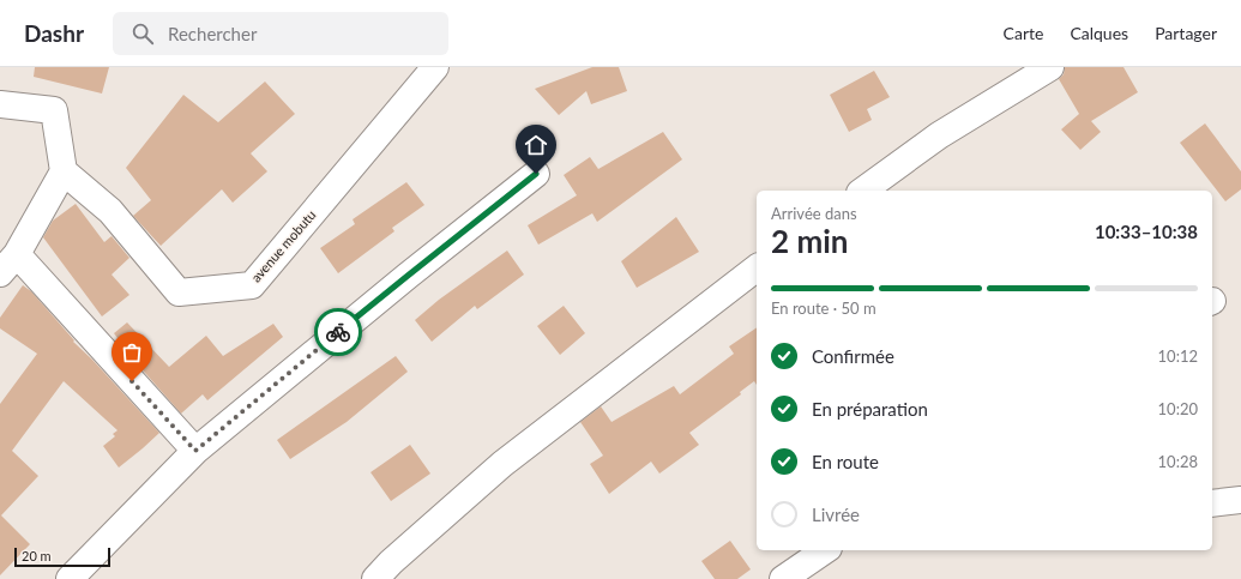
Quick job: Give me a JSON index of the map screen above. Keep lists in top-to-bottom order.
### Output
{
  "streets": {
    "street": ["avenue mobutu"]
  },
  "scale_bar": "20 m",
  "page": {
    "header": "Dashr",
    "search": "Rechercher",
    "nav": ["Carte", "Calques", "Partager"],
    "heading": ["2 min", "Arrivée dans", "10:33–10:38"],
    "bar": "En route · 50 m",
    "list": [
      ["Confirmée", "10:12"],
      ["En préparation", "10:20"],
      ["En route", "10:28"],
      "Livrée"
    ],
    "scale": "20 m"
  }
}
